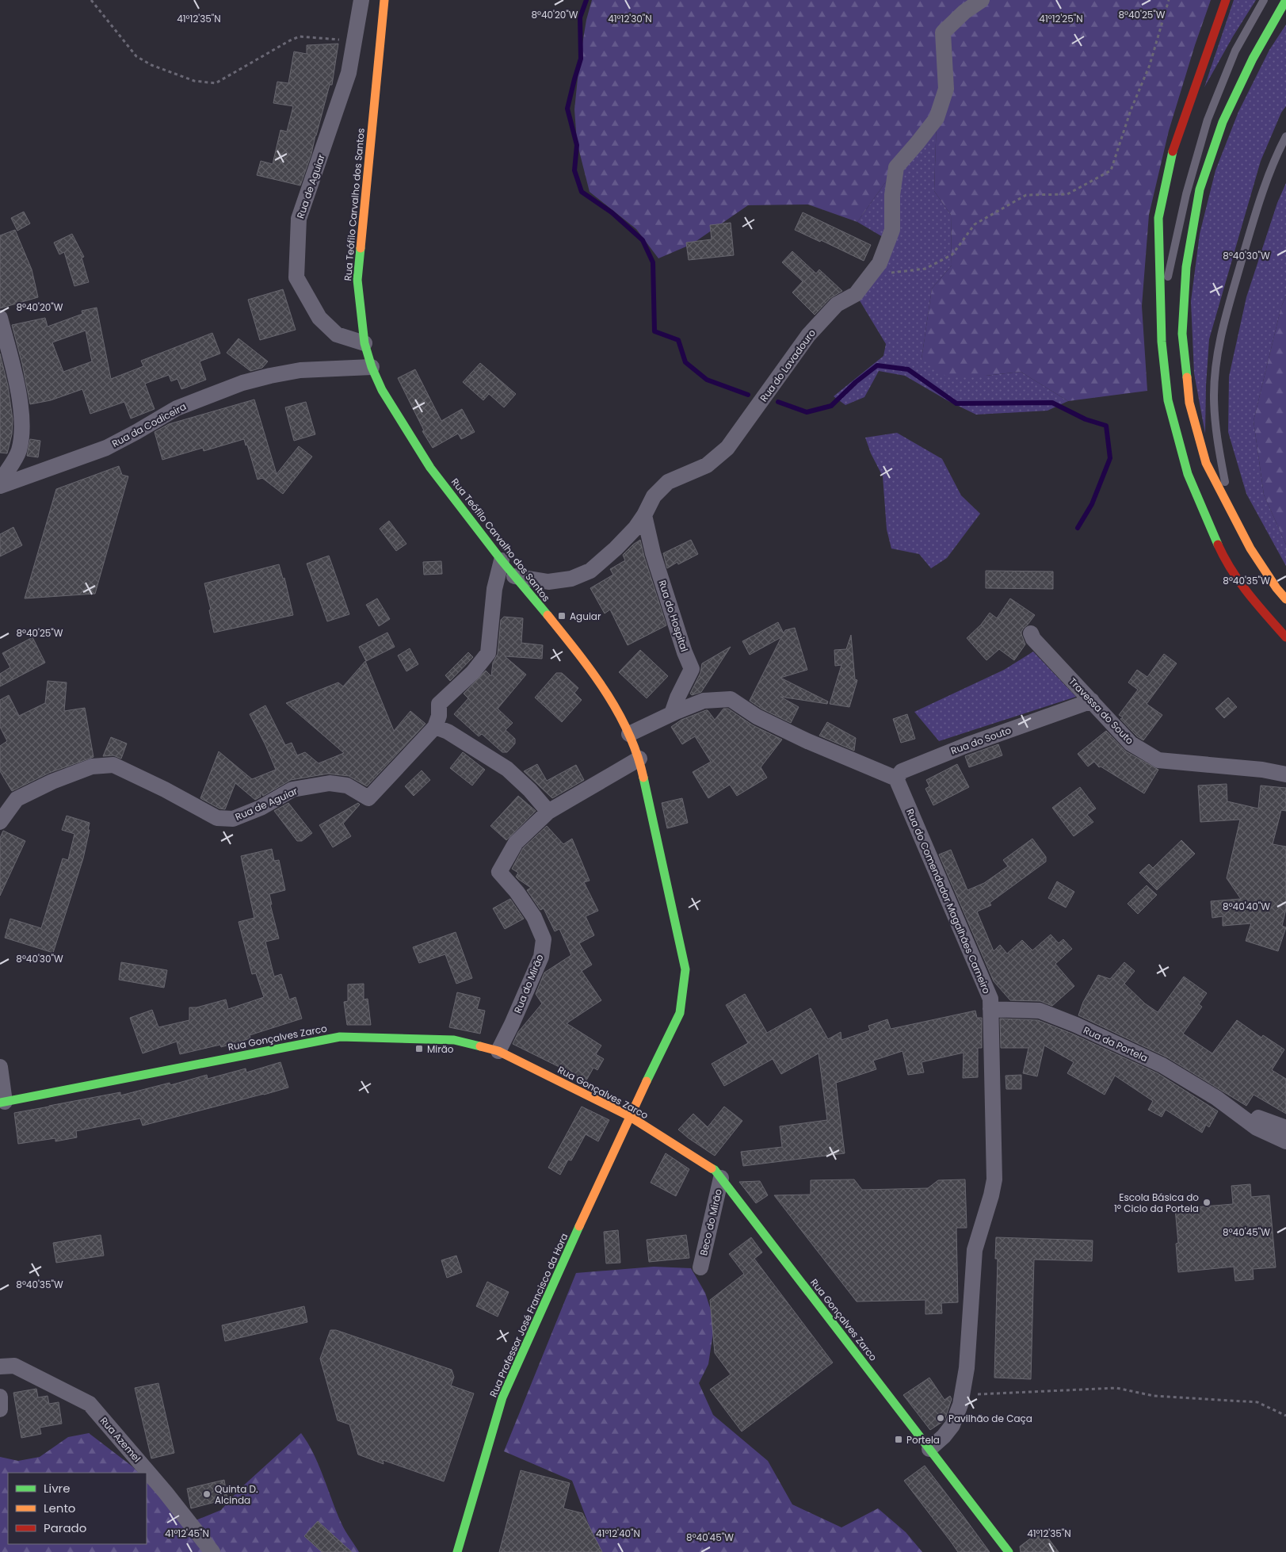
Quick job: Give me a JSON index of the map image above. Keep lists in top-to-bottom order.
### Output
{
  "streets": {
    "main road": ["Rua Teófilo Carvalho dos Santos", "Rua Gonçalves Zarco", "Rua Professor José Francisco da Hora"],
    "street": [
      "Rua de Aguiar",
      "Rua do Lavadouro",
      "Rua da Codiceira",
      "Rua do Hospital",
      "Travessa do Souto",
      "Rua do Souto",
      "Rua do Comendador Magalhães Carneiro",
      "Rua do Mirão",
      "Rua da Portela",
      "Beco do Mirão",
      "Rua Azemel"
    ]
  },
  "crossings": [
    ["Rua de Aguiar", "Rua Teófilo Carvalho dos Santos"],
    ["Rua Teófilo Carvalho dos Santos", "Rua do Lavadouro"],
    ["Rua Teófilo Carvalho dos Santos", "Rua da Codiceira"],
    ["Rua Teófilo Carvalho dos Santos", "Rua do Mirão"],
    ["Rua Teófilo Carvalho dos Santos", "Rua Gonçalves Zarco"],
    ["Rua Teófilo Carvalho dos Santos", "Rua Professor José Francisco da Hora"],
    ["Rua do Lavadouro", "Rua do Hospital"],
    ["Travessa do Souto", "Rua do Souto"],
    ["Rua do Souto", "Rua do Comendador Magalhães Carneiro"],
    ["Rua do Comendador Magalhães Carneiro", "Rua Gonçalves Zarco"],
    ["Rua do Comendador Magalhães Carneiro", "Rua da Portela"],
    ["Rua do Mirão", "Rua Gonçalves Zarco"],
    ["Rua Gonçalves Zarco", "Beco do Mirão"],
    ["Rua Gonçalves Zarco", "Rua Professor José Francisco da Hora"]
  ],
  "places": {
    "transit": ["Aguiar", "Mirão", "Portela"],
    "other": ["Escola Básica do 1º Ciclo da Portela", "Pavilhão de Caça", "Quinta D. Alcinda"]
  },
  "legend": ["Livre", "Lento", "Parado"],
  "coordinates": [
    "8°40'25\"W",
    "8°40'20\"W",
    "41°12'35\"N",
    "41°12'30\"N",
    "41°12'25\"N",
    "8°40'30\"W",
    "8°40'35\"W",
    "8°40'40\"W",
    "8°40'45\"W",
    "41°12'45\"N",
    "41°12'40\"N"
  ]
}
